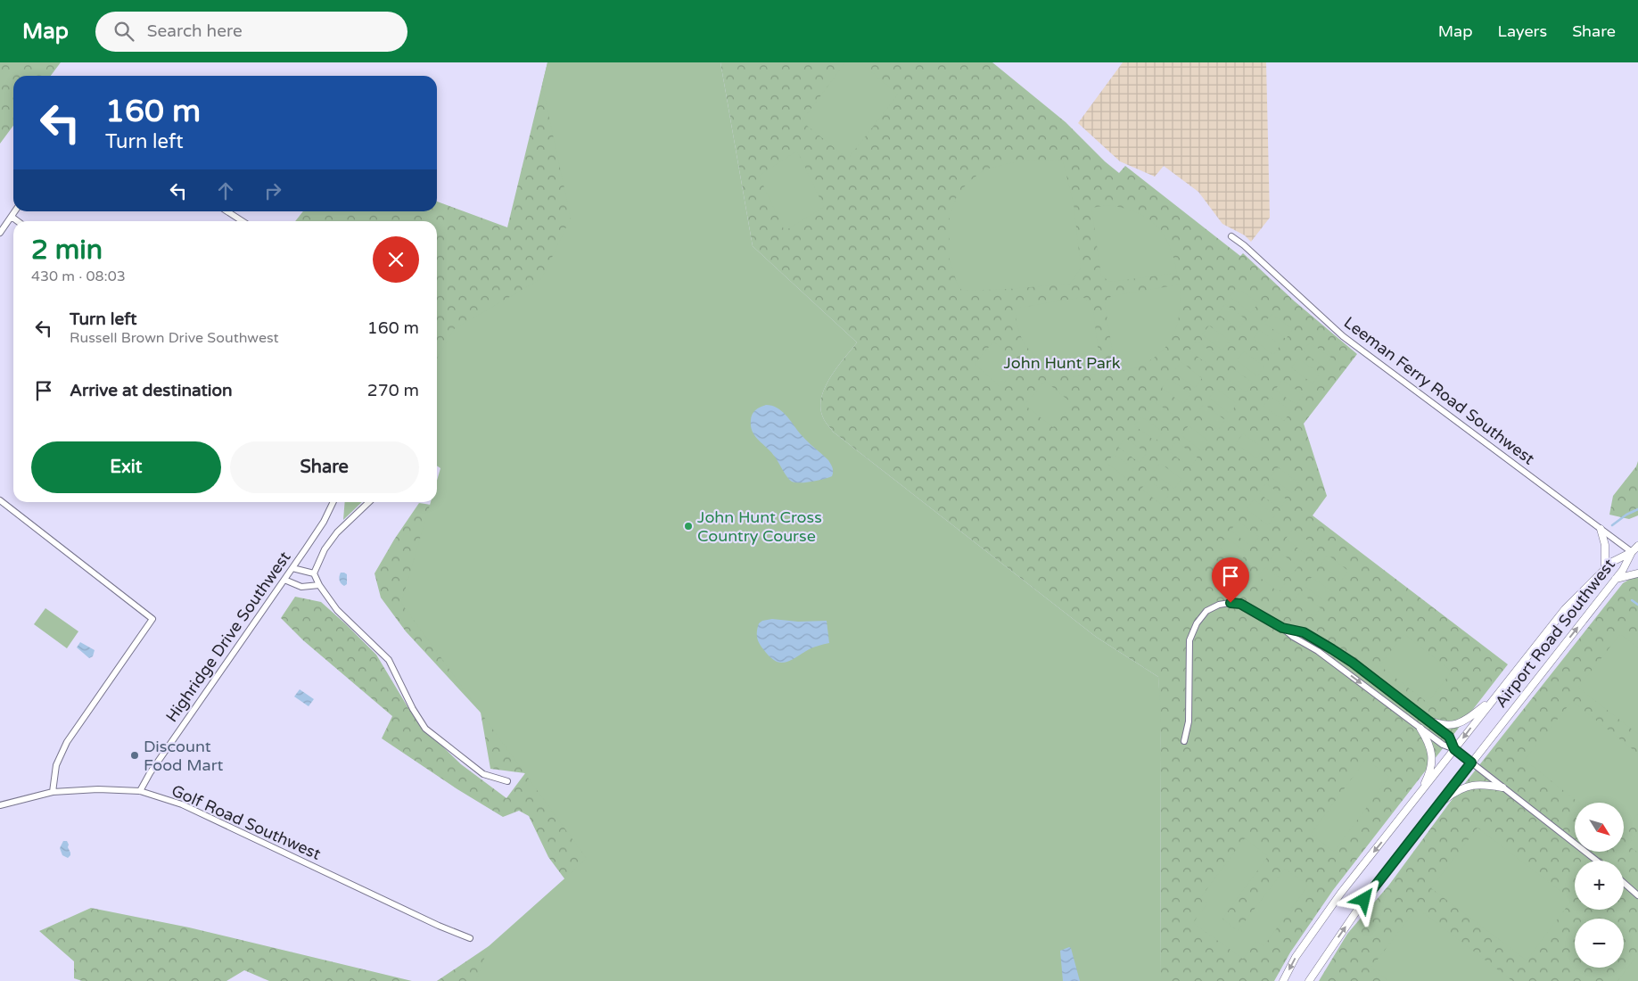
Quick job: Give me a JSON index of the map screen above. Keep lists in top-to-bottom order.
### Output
{
  "streets": {
    "street": [
      "Leeman Ferry Road Southwest",
      "Airport Road Southwest",
      "Highridge Drive Southwest",
      "Golf Road Southwest"
    ]
  },
  "crossings": [
    ["Leeman Ferry Road Southwest", "Airport Road Southwest"],
    ["Highridge Drive Southwest", "Golf Road Southwest"]
  ],
  "parks": ["John Hunt Park"],
  "places": ["John Hunt Cross Country Course", "Discount Food Mart"],
  "north": "bottom right",
  "page": {
    "header": "Map",
    "search": "Search here",
    "nav": ["Map", "Layers", "Share"],
    "turn": ["160 m", "Turn left"],
    "heading": ["2 min", "430 m · 08:03"],
    "list": [
      {
        "name": "Turn left",
        "note": "Russell Brown Drive Southwest",
        "value": "160 m"
      },
      {
        "name": "Arrive at destination",
        "value": "270 m"
      }
    ],
    "buttons": ["Exit", "Share"],
    "map_buttons": ["+", "−"]
  }
}
